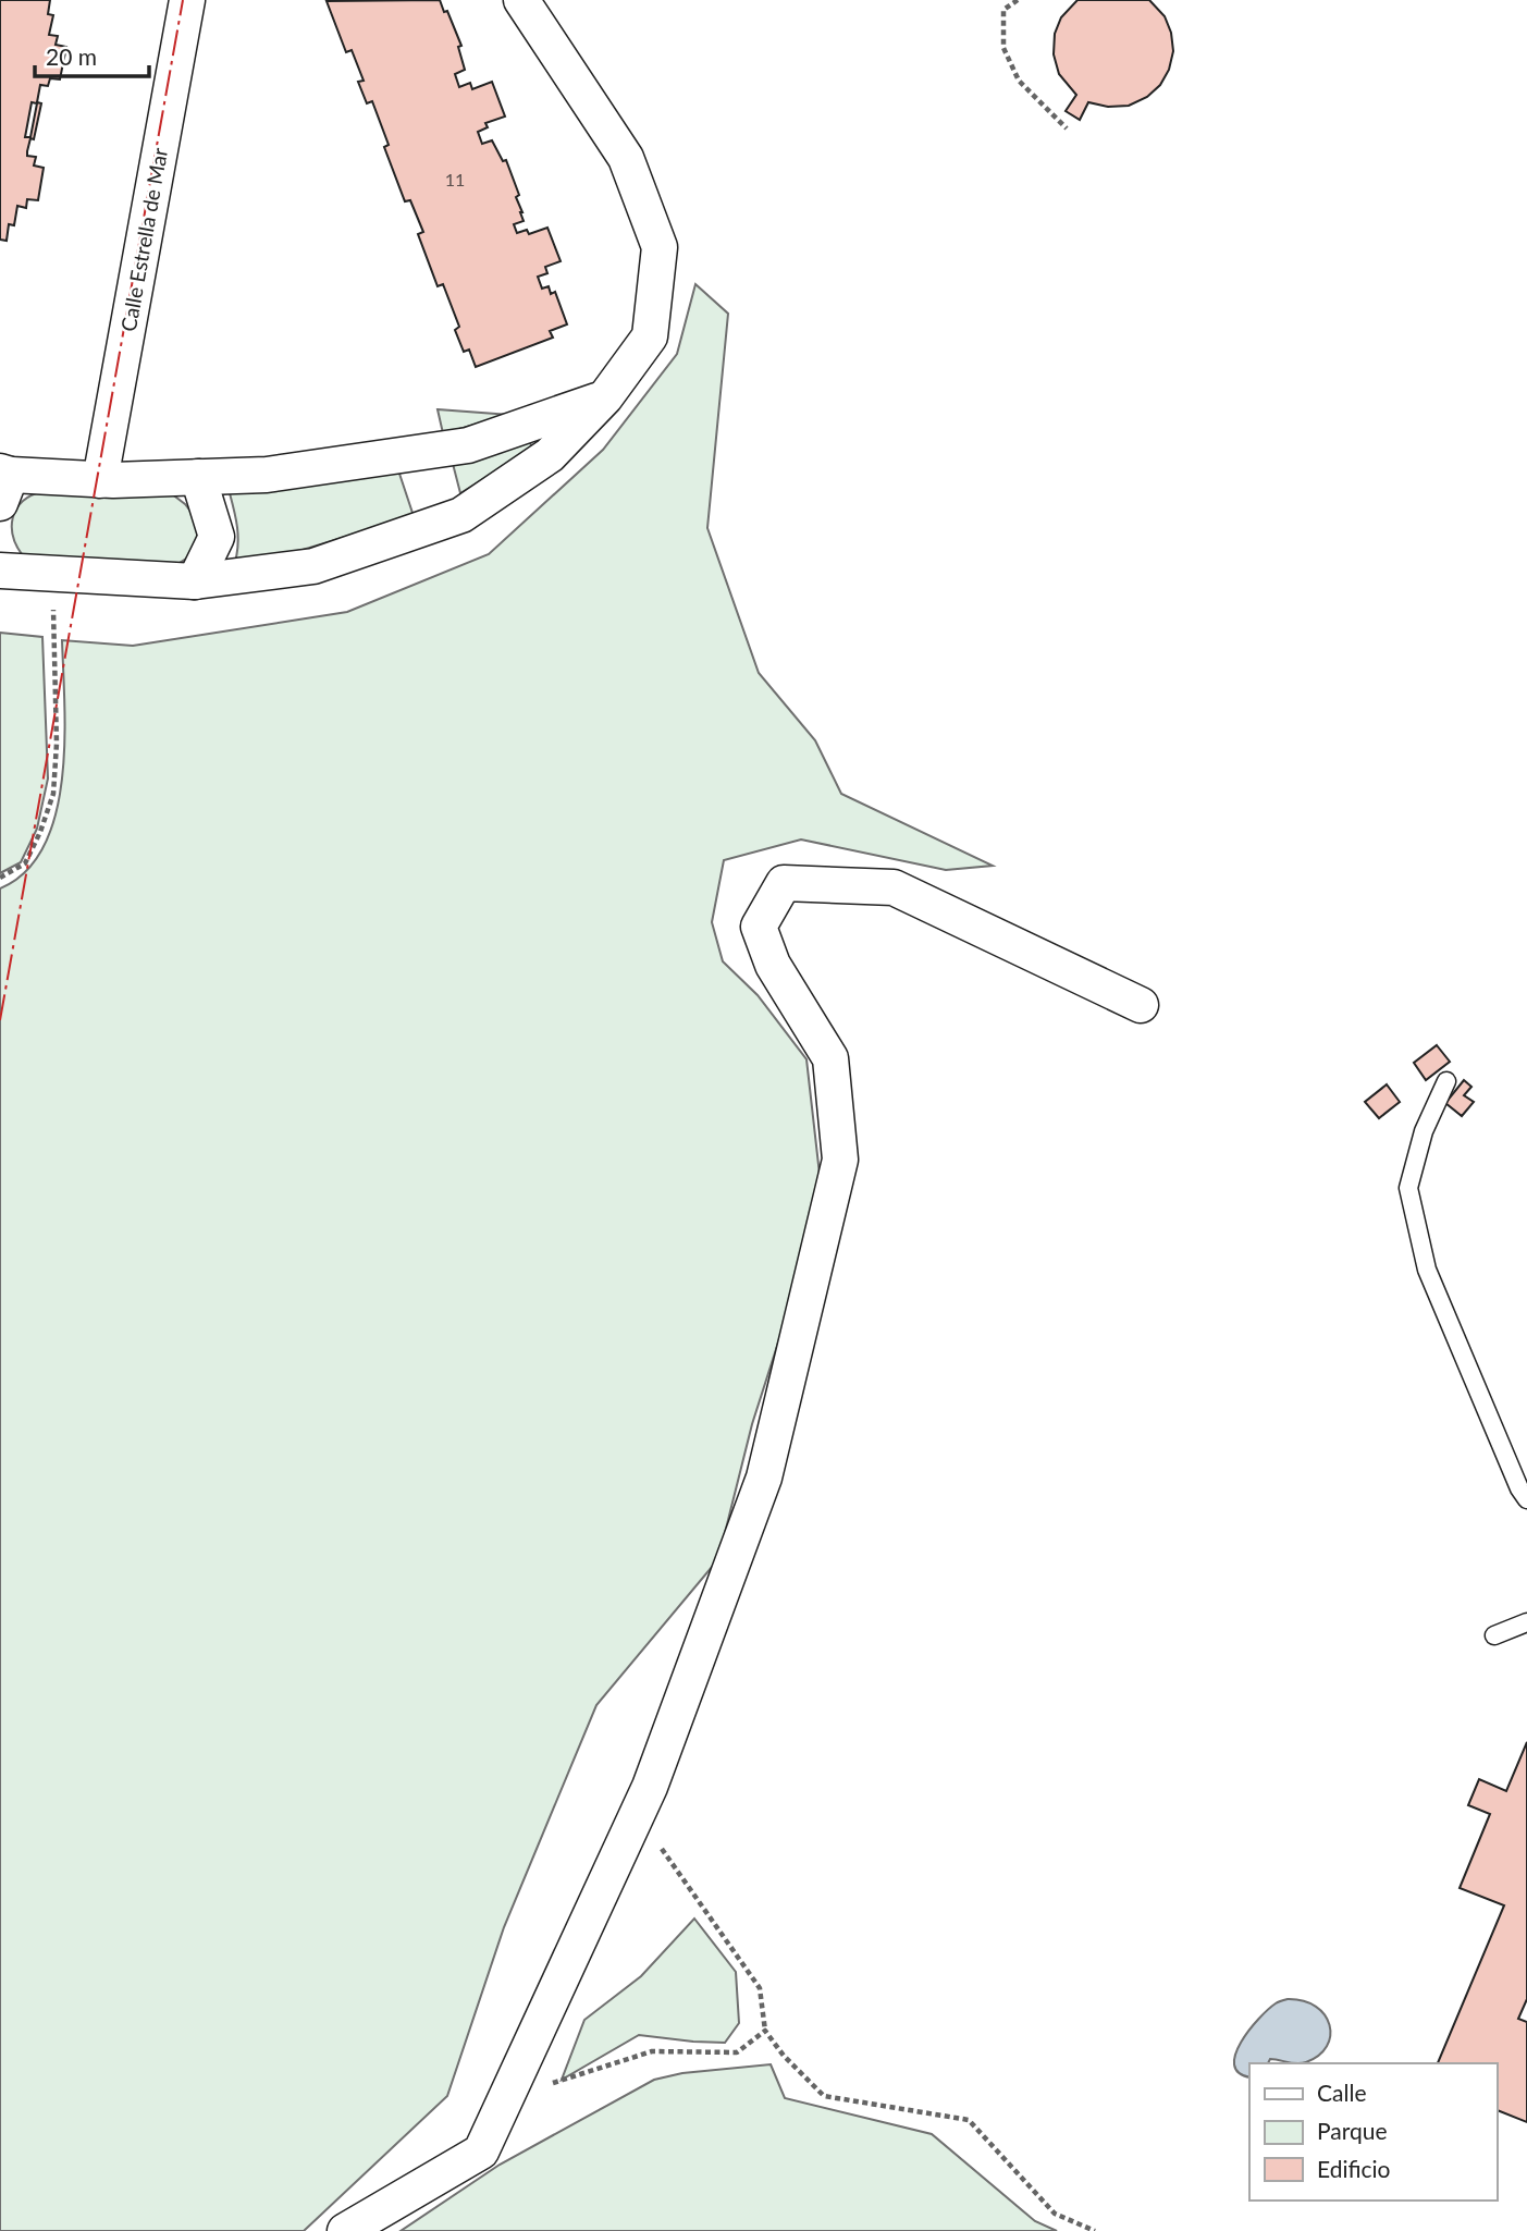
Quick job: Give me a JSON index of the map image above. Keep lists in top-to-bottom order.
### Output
{
  "streets": {
    "street": ["Calle Estrella de Mar"]
  },
  "house_numbers": ["11"],
  "legend": ["Calle", "Parque", "Edificio"],
  "scale_bar": "20 m"
}
